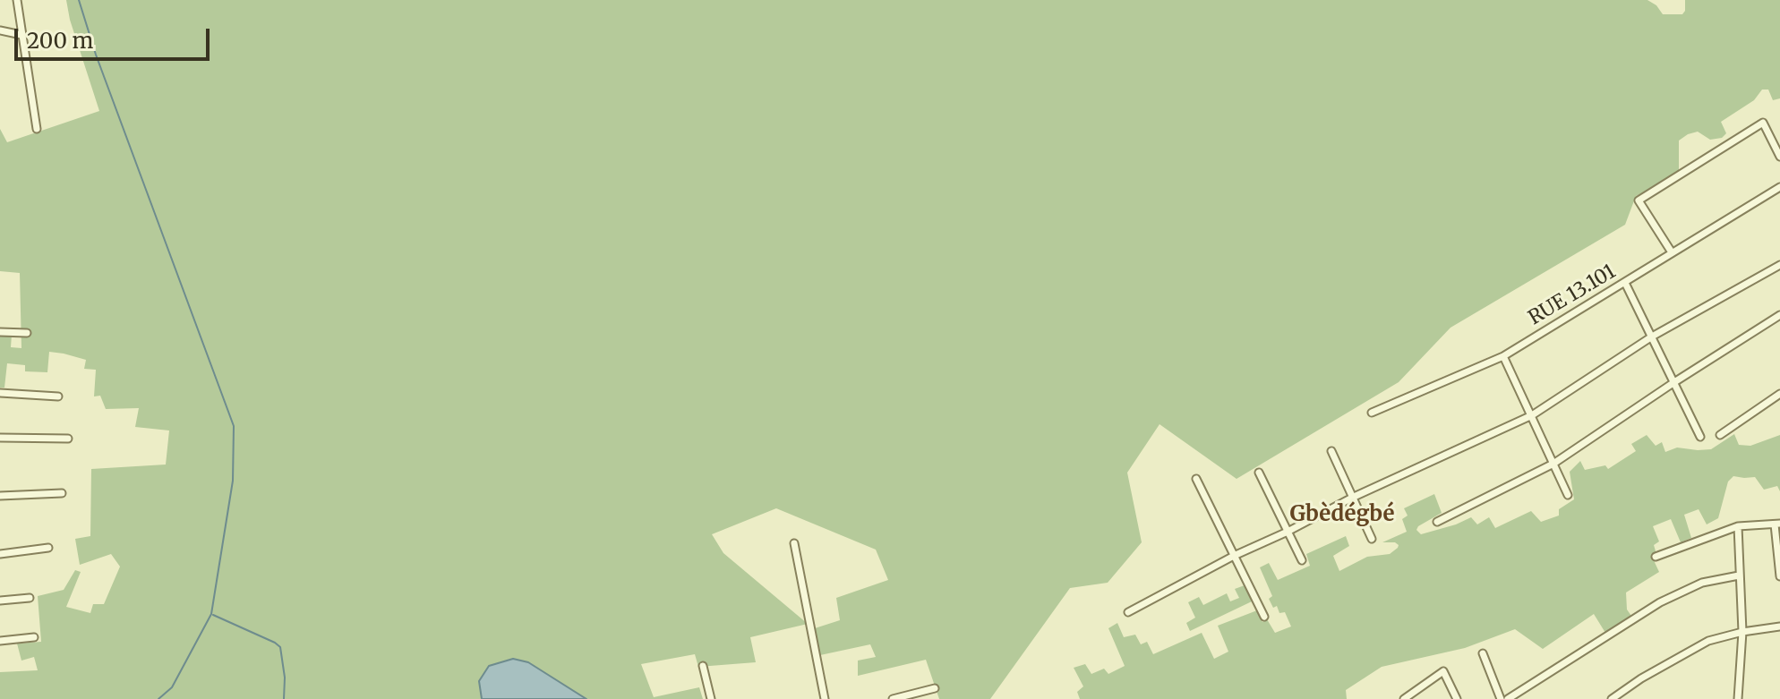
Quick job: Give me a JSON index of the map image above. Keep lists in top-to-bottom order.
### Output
{
  "streets": {
    "street": ["RUE 13.101"]
  },
  "districts": ["Gbèdégbé"],
  "scale_bar": "200 m"
}
